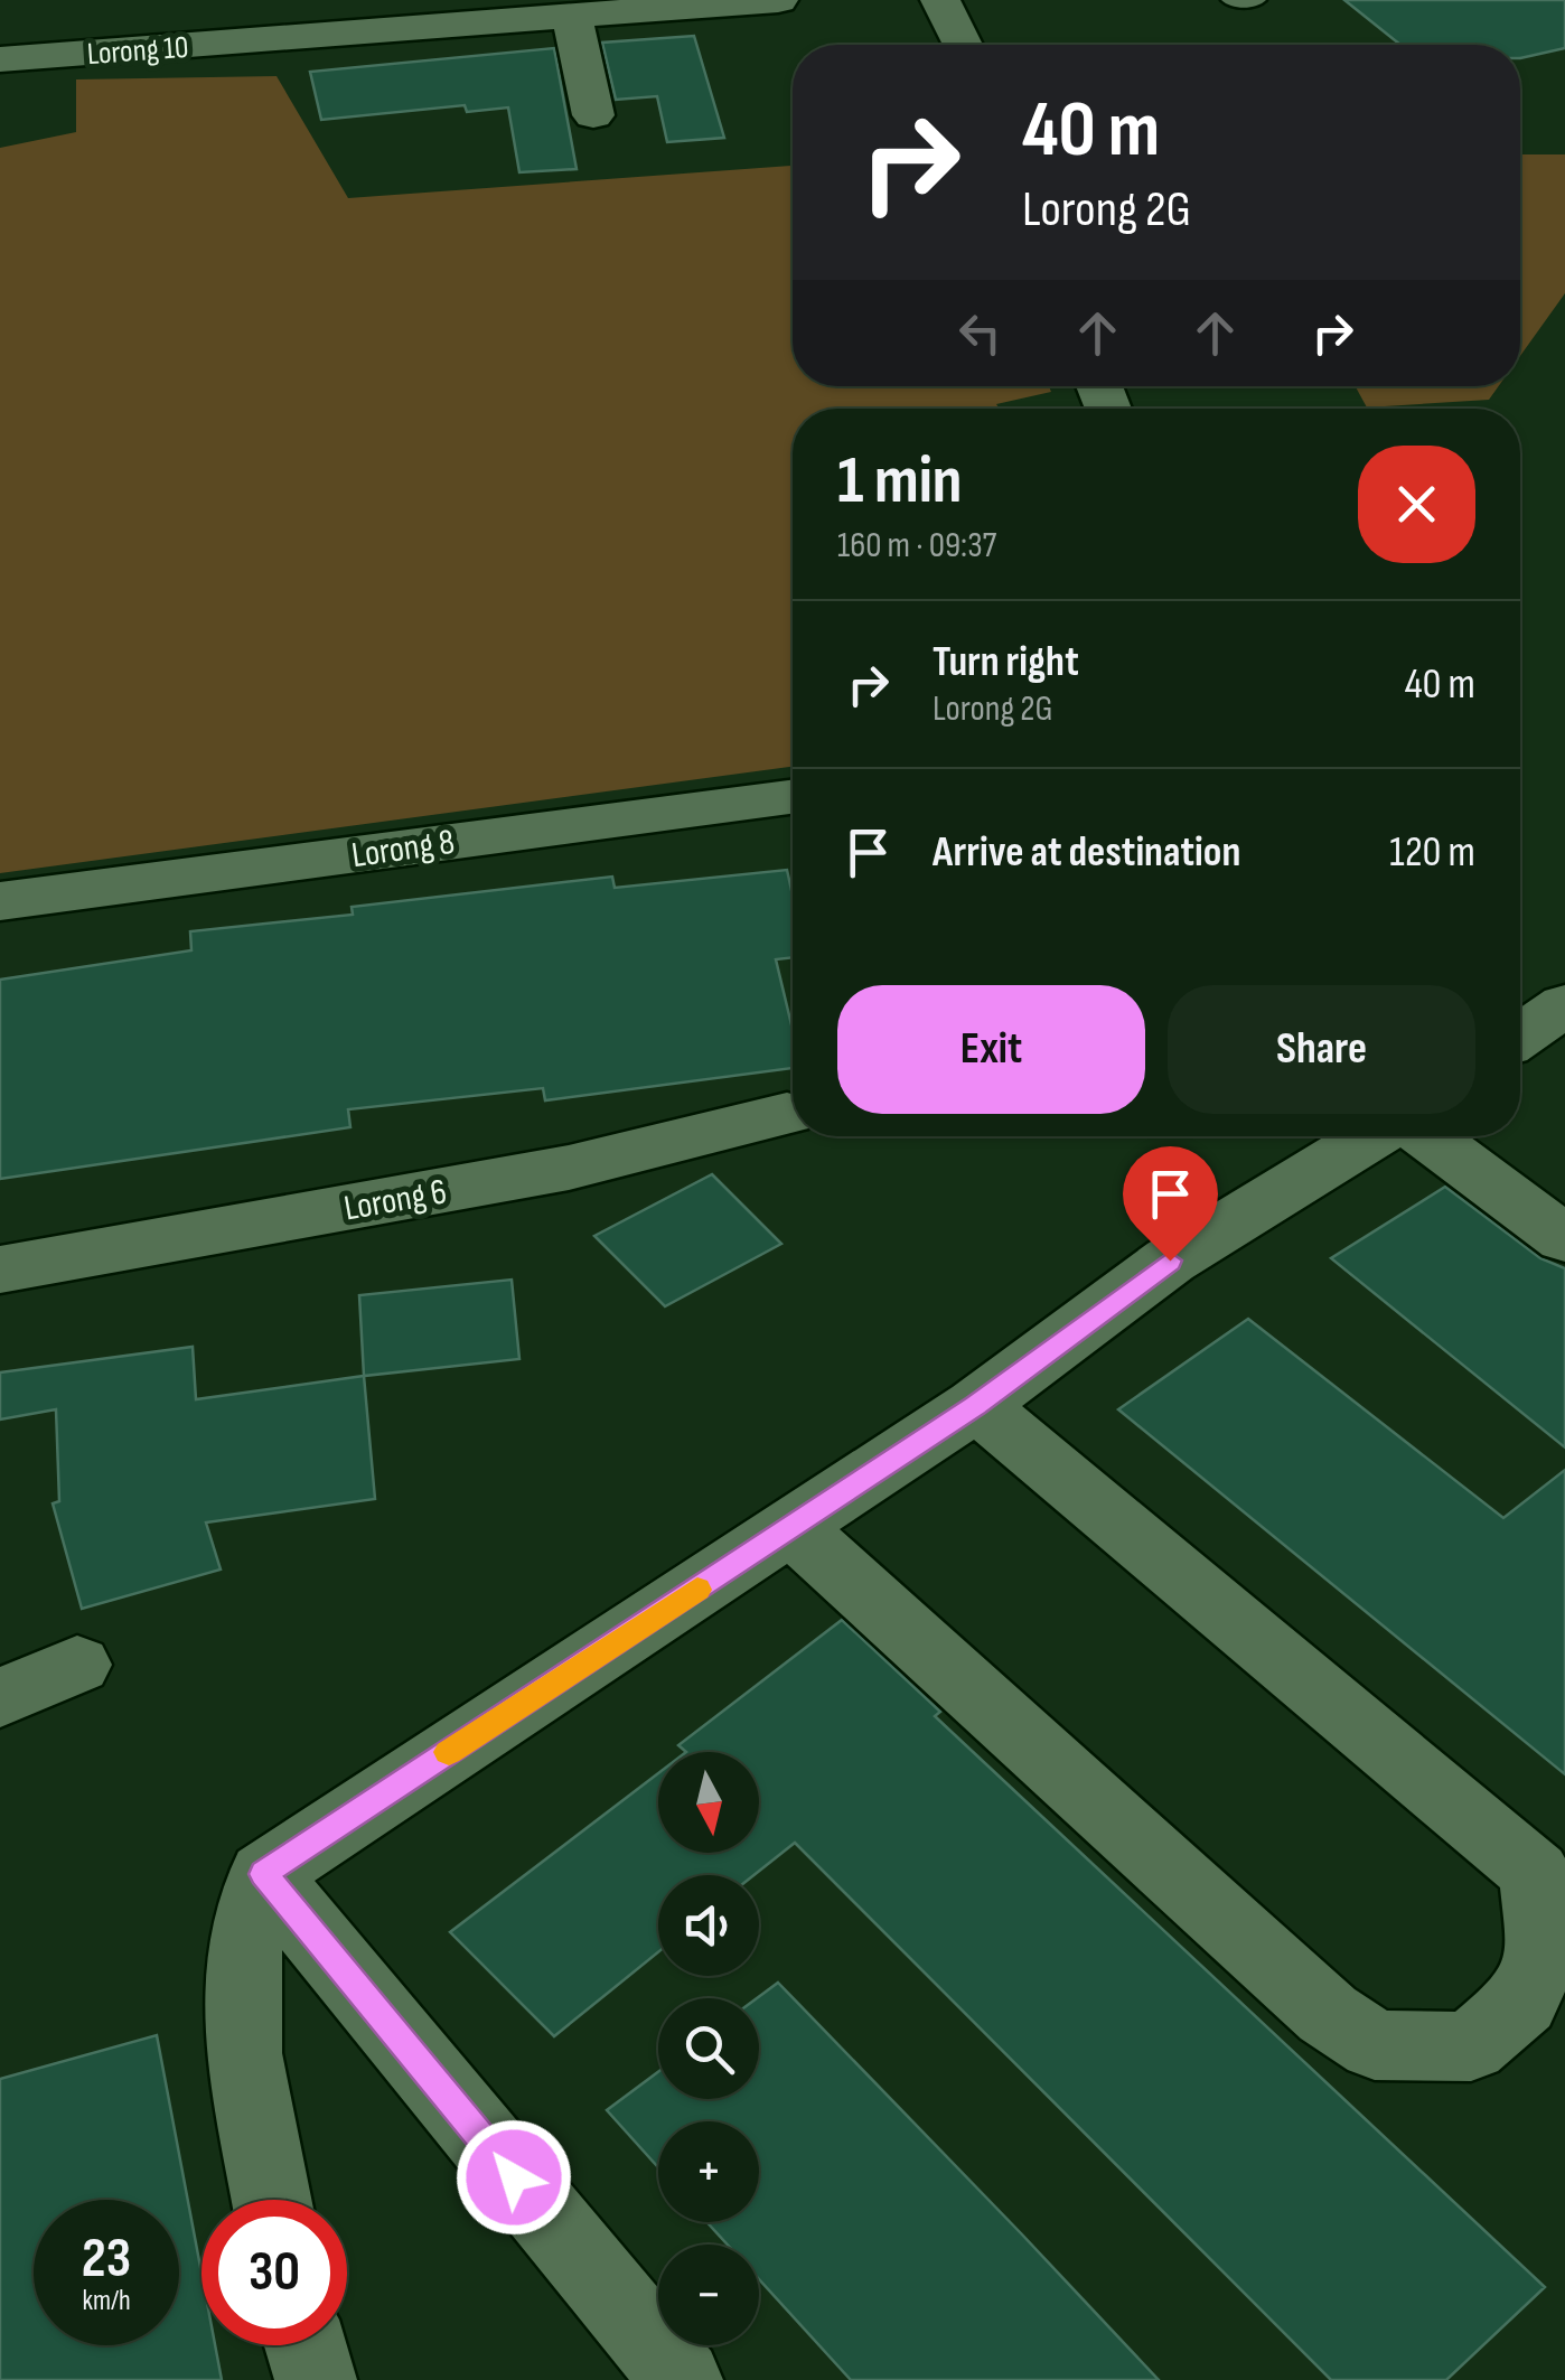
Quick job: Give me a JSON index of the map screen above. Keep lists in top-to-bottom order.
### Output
{
  "streets": {
    "street": ["Lorong 10", "Lorong 8", "Lorong 6"]
  },
  "north": "bottom",
  "page": {
    "turn": ["40 m", "Lorong 2G"],
    "heading": ["1 min", "160 m · 09:37"],
    "list": [
      {
        "name": "Turn right",
        "note": "Lorong 2G",
        "value": "40 m"
      },
      {
        "name": "Arrive at destination",
        "value": "120 m"
      }
    ],
    "buttons": ["Exit", "Share"],
    "map_buttons": ["+", "−"],
    "speed": "23 km/h",
    "limit": "30"
  }
}
